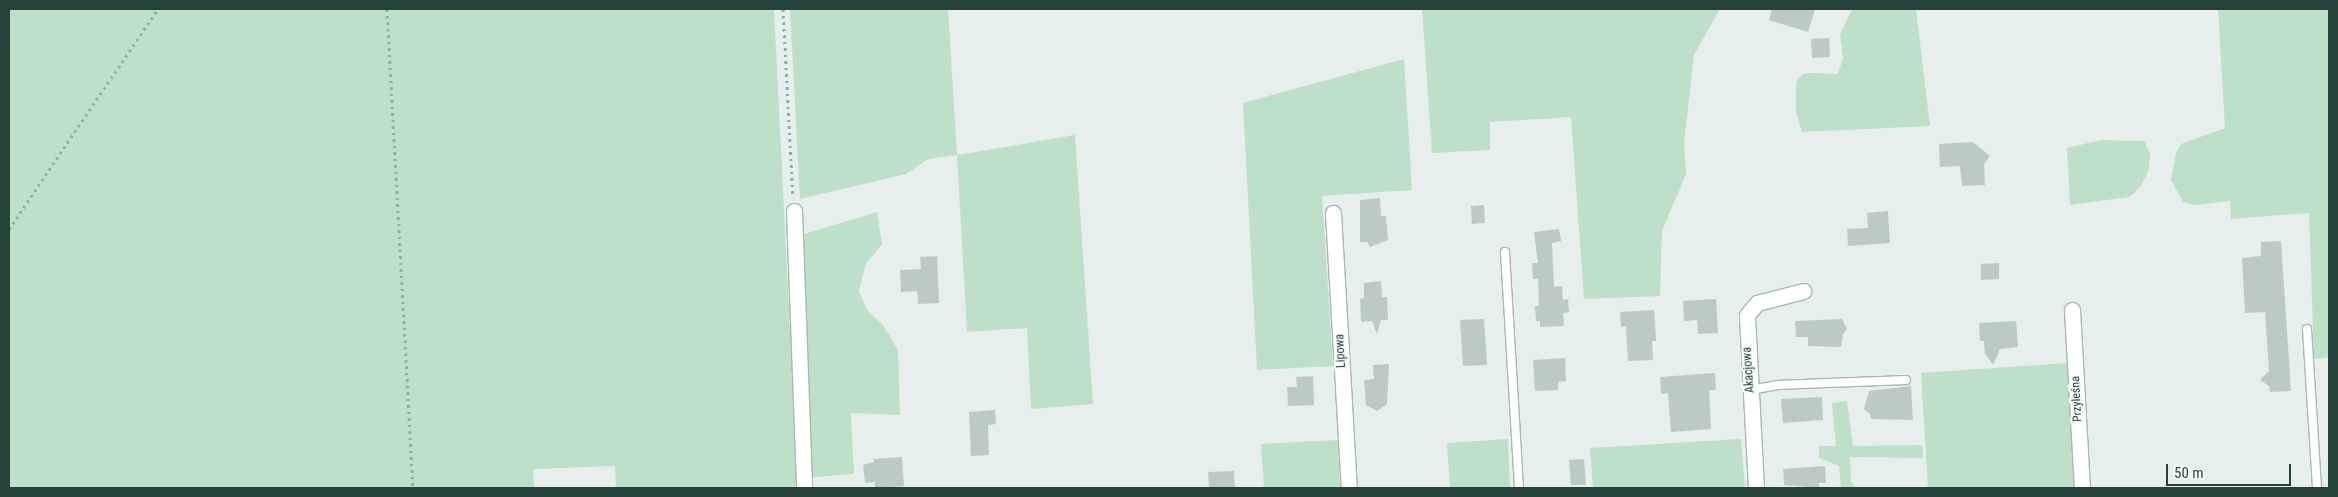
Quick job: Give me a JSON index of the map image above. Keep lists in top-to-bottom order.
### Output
{
  "streets": {
    "street": ["Lipowa", "Akacjowa", "Przyleśna"]
  },
  "scale_bar": "50 m"
}
